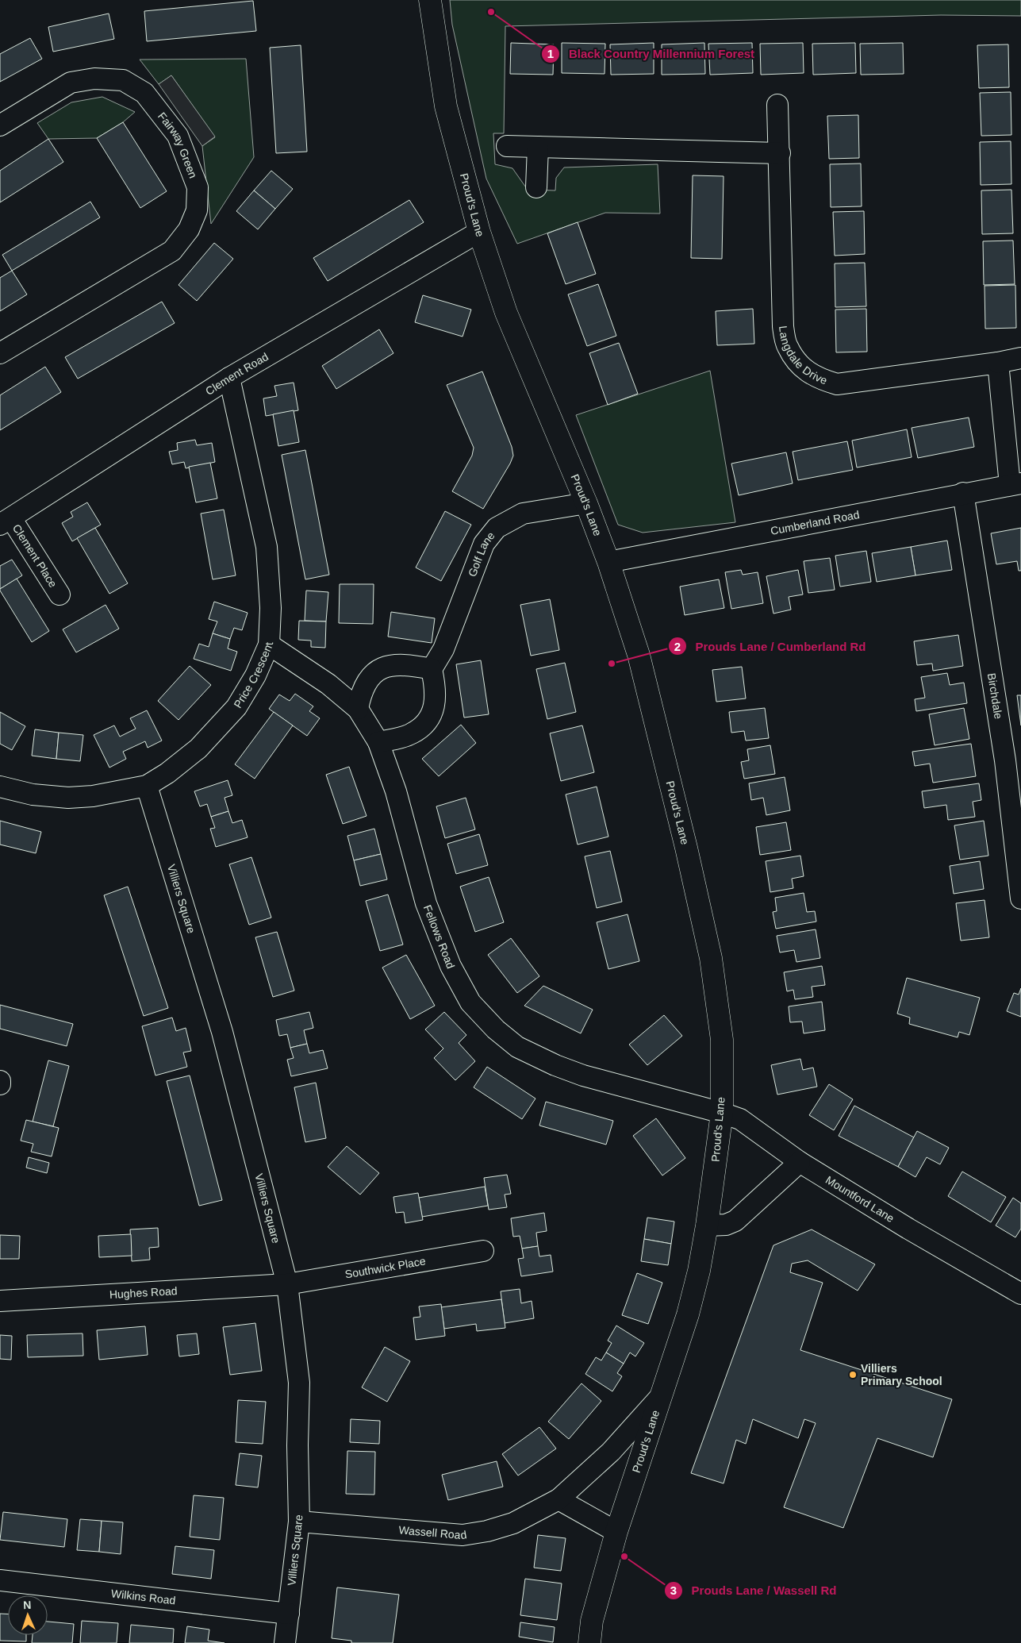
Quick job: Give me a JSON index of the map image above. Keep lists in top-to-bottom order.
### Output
{
  "streets": {
    "street": [
      "Fairway Green",
      "Proud's Lane",
      "Langdale Drive",
      "Clement Road",
      "Cumberland Road",
      "Golf Lane",
      "Clement Place",
      "Price Crescent",
      "Birchdale",
      "Villiers Square",
      "Fellows Road",
      "Mountford Lane",
      "Southwick Place",
      "Hughes Road",
      "Wassell Road",
      "Wilkins Road"
    ]
  },
  "crossings": [
    ["Proud's Lane", "Clement Road"],
    ["Proud's Lane", "Cumberland Road"],
    ["Proud's Lane", "Golf Lane"],
    ["Proud's Lane", "Fellows Road"],
    ["Proud's Lane", "Wassell Road"],
    ["Clement Road", "Clement Place"],
    ["Clement Road", "Price Crescent"],
    ["Cumberland Road", "Birchdale"],
    ["Golf Lane", "Fellows Road"],
    ["Price Crescent", "Villiers Square"],
    ["Price Crescent", "Fellows Road"],
    ["Villiers Square", "Southwick Place"],
    ["Villiers Square", "Hughes Road"],
    ["Villiers Square", "Wassell Road"],
    ["Villiers Square", "Wilkins Road"],
    ["Fellows Road", "Mountford Lane"],
    ["Southwick Place", "Hughes Road"]
  ],
  "places": [
    "Black Country Millennium Forest",
    "Prouds Lane / Cumberland Rd",
    "Villiers Primary School",
    "Prouds Lane / Wassell Rd"
  ],
  "north": "top"
}
